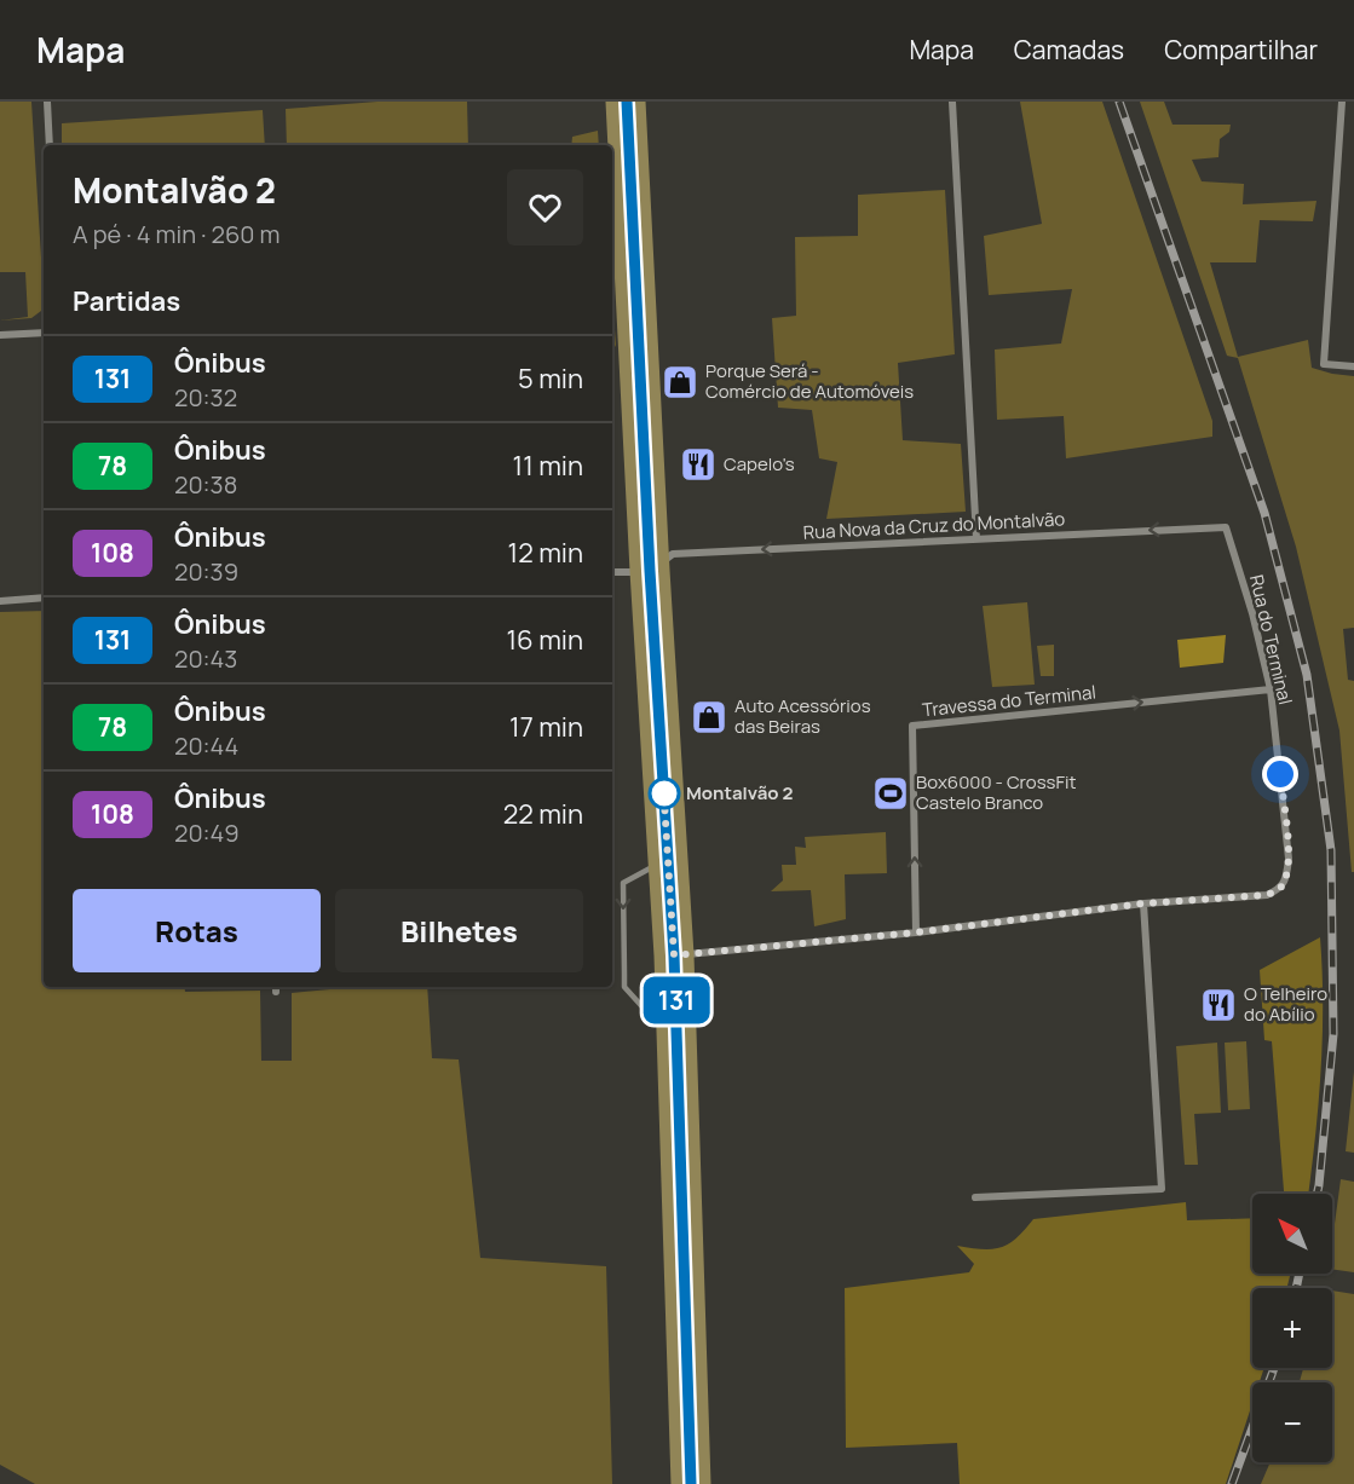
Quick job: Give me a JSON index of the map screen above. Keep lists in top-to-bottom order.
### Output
{
  "streets": {
    "street": ["Rua Nova da Cruz do Montalvão", "Rua do Terminal", "Travessa do Terminal"]
  },
  "crossings": [
    ["Rua Nova da Cruz do Montalvão", "Rua do Terminal"],
    ["Rua do Terminal", "Travessa do Terminal"]
  ],
  "one_way": ["Rua Nova da Cruz do Montalvão"],
  "places": {
    "shop": ["Porque Será - Comércio de Automóveis", "Auto Acessórios das Beiras"],
    "restaurant": ["Capelo's", "O Telheiro do Abílio"],
    "other": ["Montalvão 2"],
    "sports": ["Box6000 - CrossFit Castelo Branco"]
  },
  "lines": ["bus line 131"],
  "north": "top left",
  "page": {
    "header": "Mapa",
    "nav": ["Mapa", "Camadas", "Compartilhar"],
    "on_map": "131",
    "heading": [
      ["Montalvão 2", "A pé · 4 min · 260 m"],
      "Partidas"
    ],
    "list": [
      {
        "mark": "131",
        "name": "Ônibus",
        "note": "20:32",
        "value": "5 min"
      },
      {
        "mark": "78",
        "name": "Ônibus",
        "note": "20:38",
        "value": "11 min"
      },
      {
        "mark": "108",
        "name": "Ônibus",
        "note": "20:39",
        "value": "12 min"
      },
      {
        "mark": "131",
        "name": "Ônibus",
        "note": "20:43",
        "value": "16 min"
      },
      {
        "mark": "78",
        "name": "Ônibus",
        "note": "20:44",
        "value": "17 min"
      },
      {
        "mark": "108",
        "name": "Ônibus",
        "note": "20:49",
        "value": "22 min"
      }
    ],
    "buttons": ["Rotas", "Bilhetes"],
    "map_buttons": ["+", "−"]
  }
}
